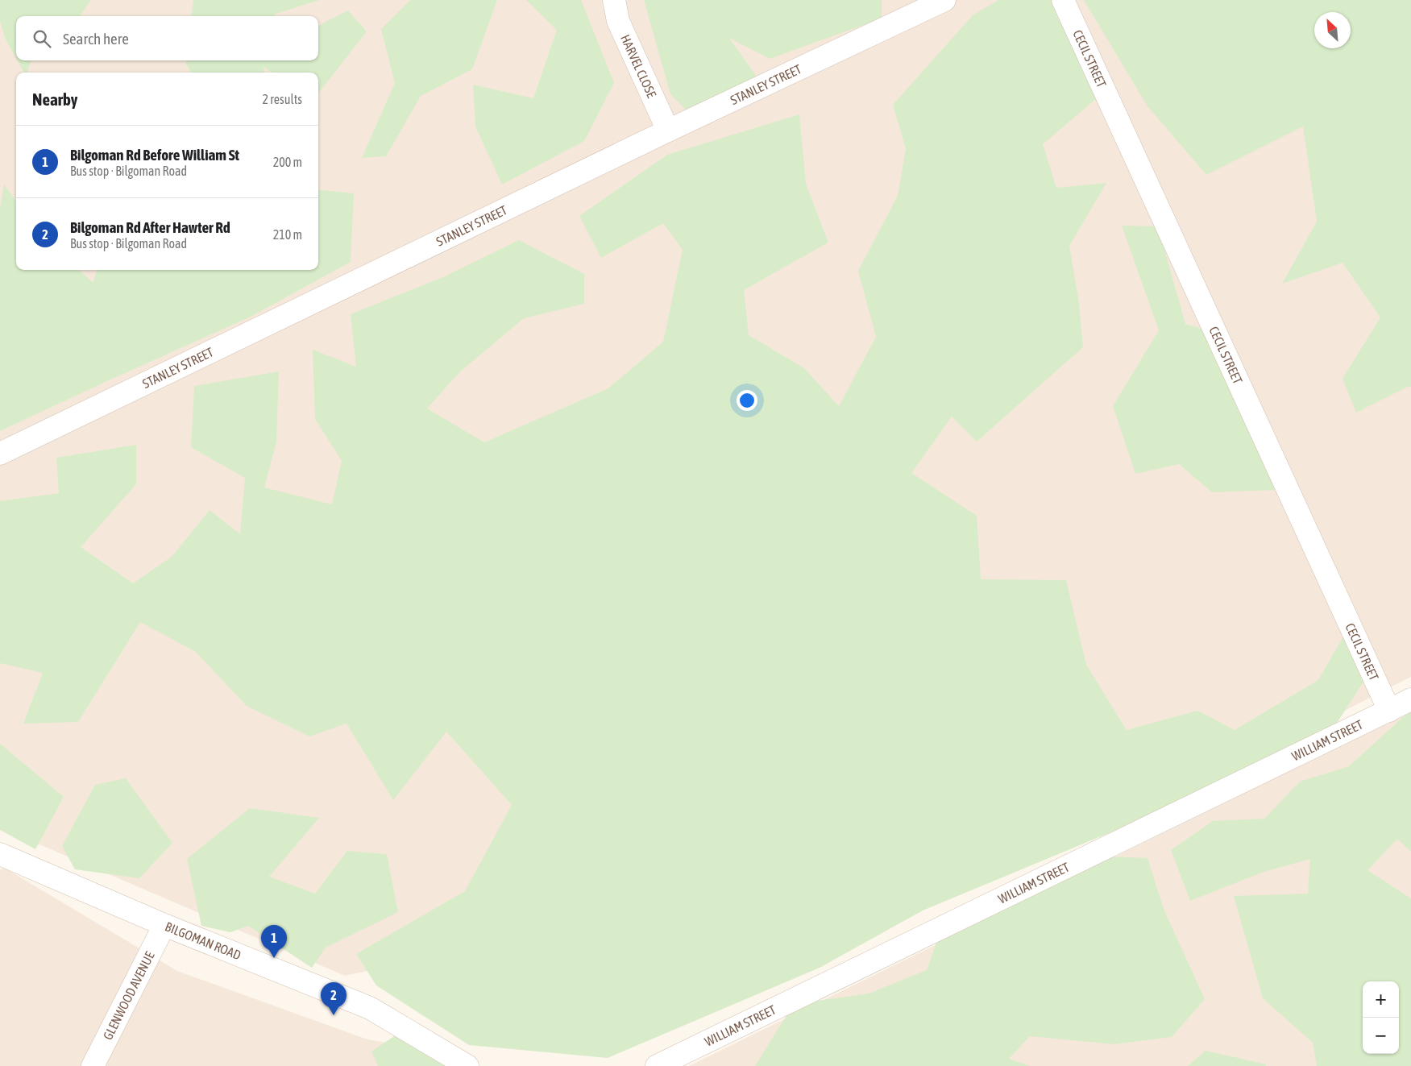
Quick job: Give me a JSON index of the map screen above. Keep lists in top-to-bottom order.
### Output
{
  "streets": {
    "street": [
      "CECIL STREET",
      "HARVEL CLOSE",
      "STANLEY STREET",
      "WILLIAM STREET",
      "BILGOMAN ROAD",
      "GLENWOOD AVENUE"
    ]
  },
  "crossings": [
    ["CECIL STREET", "WILLIAM STREET"],
    ["HARVEL CLOSE", "STANLEY STREET"],
    ["BILGOMAN ROAD", "GLENWOOD AVENUE"]
  ],
  "north": "top left",
  "page": {
    "search": "Search here",
    "heading": ["Nearby", "2 results"],
    "list": [
      {
        "mark": "1",
        "name": "Bilgoman Rd Before William St",
        "note": "Bus stop · Bilgoman Road",
        "value": "200 m"
      },
      {
        "mark": "2",
        "name": "Bilgoman Rd After Hawter Rd",
        "note": "Bus stop · Bilgoman Road",
        "value": "210 m"
      }
    ],
    "pins": ["1", "2"],
    "map_buttons": ["+", "−"]
  }
}
